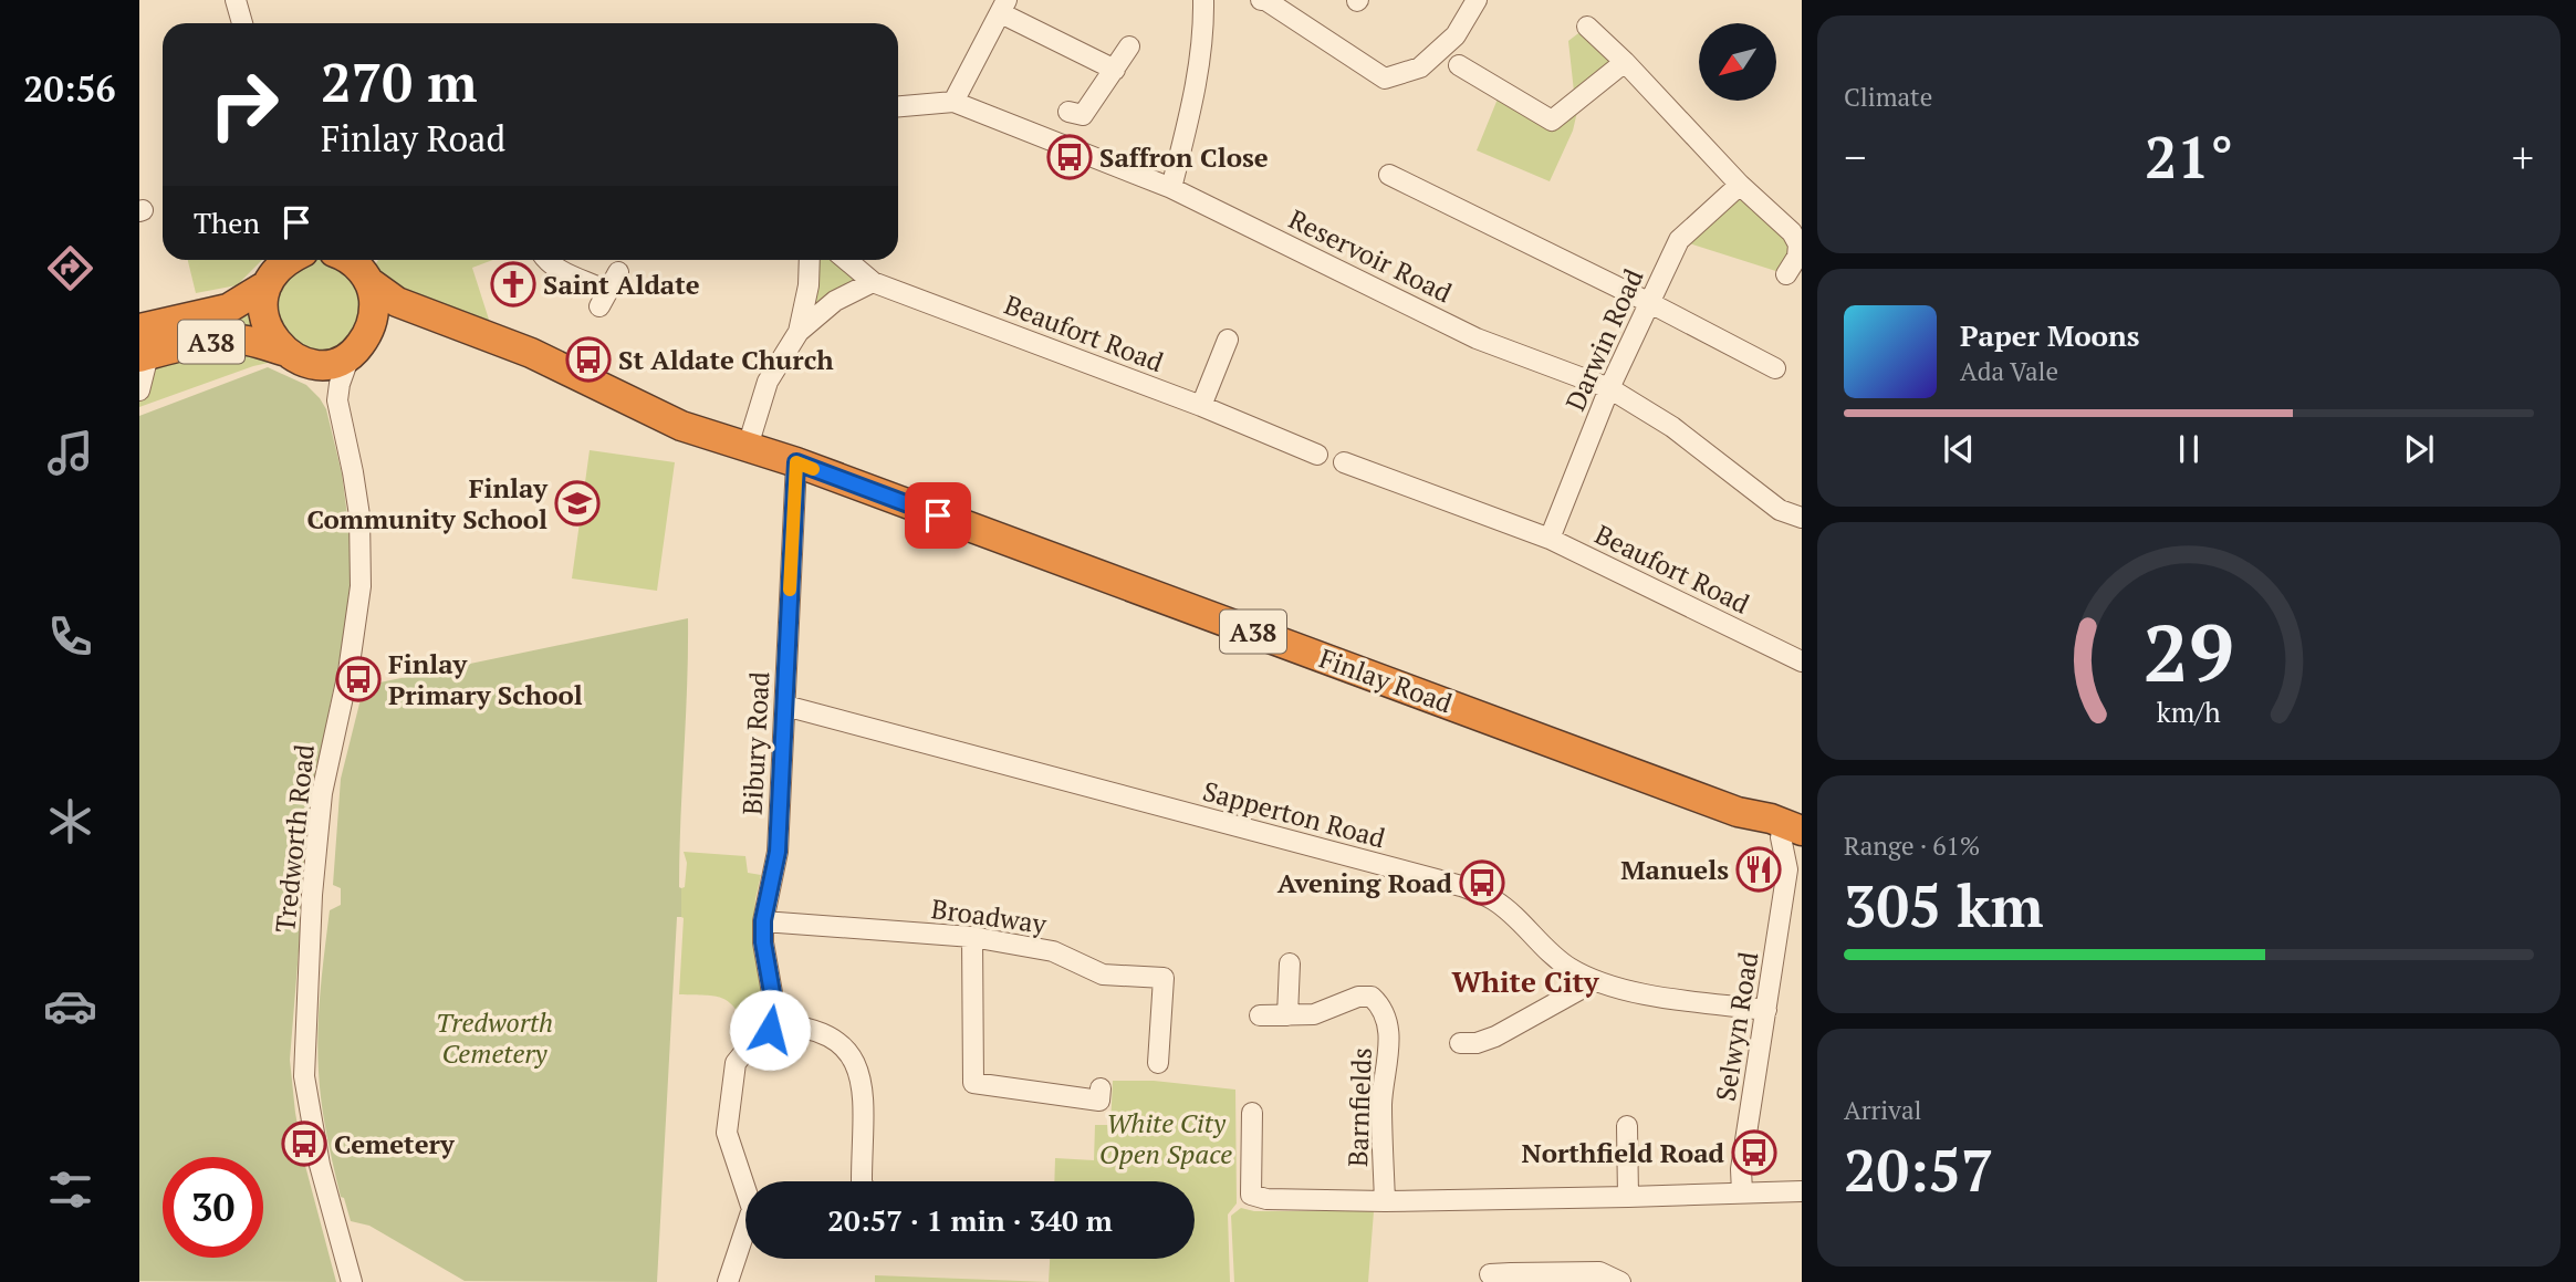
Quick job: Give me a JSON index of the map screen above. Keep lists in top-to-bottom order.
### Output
{
  "streets": {
    "highway": ["A38", "Finlay Road"],
    "street": [
      "Reservoir Road",
      "Beaufort Road",
      "Darwin Road",
      "Bibury Road",
      "Sapperton Road",
      "Tredworth Road",
      "Broadway",
      "Selwyn Road",
      "Barnfields"
    ]
  },
  "crossings": [
    ["Reservoir Road", "Darwin Road"],
    ["Beaufort Road", "Darwin Road"],
    ["A38", "Finlay Road"],
    ["A38", "Bibury Road"],
    ["A38", "Tredworth Road"],
    ["Finlay Road", "Bibury Road"],
    ["Finlay Road", "Selwyn Road"],
    ["Bibury Road", "Sapperton Road"],
    ["Bibury Road", "Broadway"],
    ["Sapperton Road", "Selwyn Road"]
  ],
  "districts": ["White City"],
  "parks": ["Tredworth Cemetery", "White City Open Space"],
  "places": {
    "bus stop": [
      "Saffron Close",
      "St Aldate Church",
      "Finlay Primary School",
      "Avening Road",
      "Cemetery",
      "Northfield Road"
    ],
    "church": ["Saint Aldate"],
    "school or university": ["Finlay Community School"],
    "restaurant": ["Manuels"]
  },
  "north": "bottom left",
  "page": {
    "tabs": "20:56",
    "tile": [
      "Climate",
      ["Range · 61%", "305 km"],
      ["Arrival", "20:57"]
    ],
    "turn": ["270 m", "Finlay Road"],
    "heat": ["−", "21°", "+"],
    "then": "Then",
    "song": ["Paper Moons", "Ada Vale"],
    "limit": "30",
    "trip": "20:57 · 1 min · 340 m",
    "gauge": ["29", "km/h"]
  }
}
